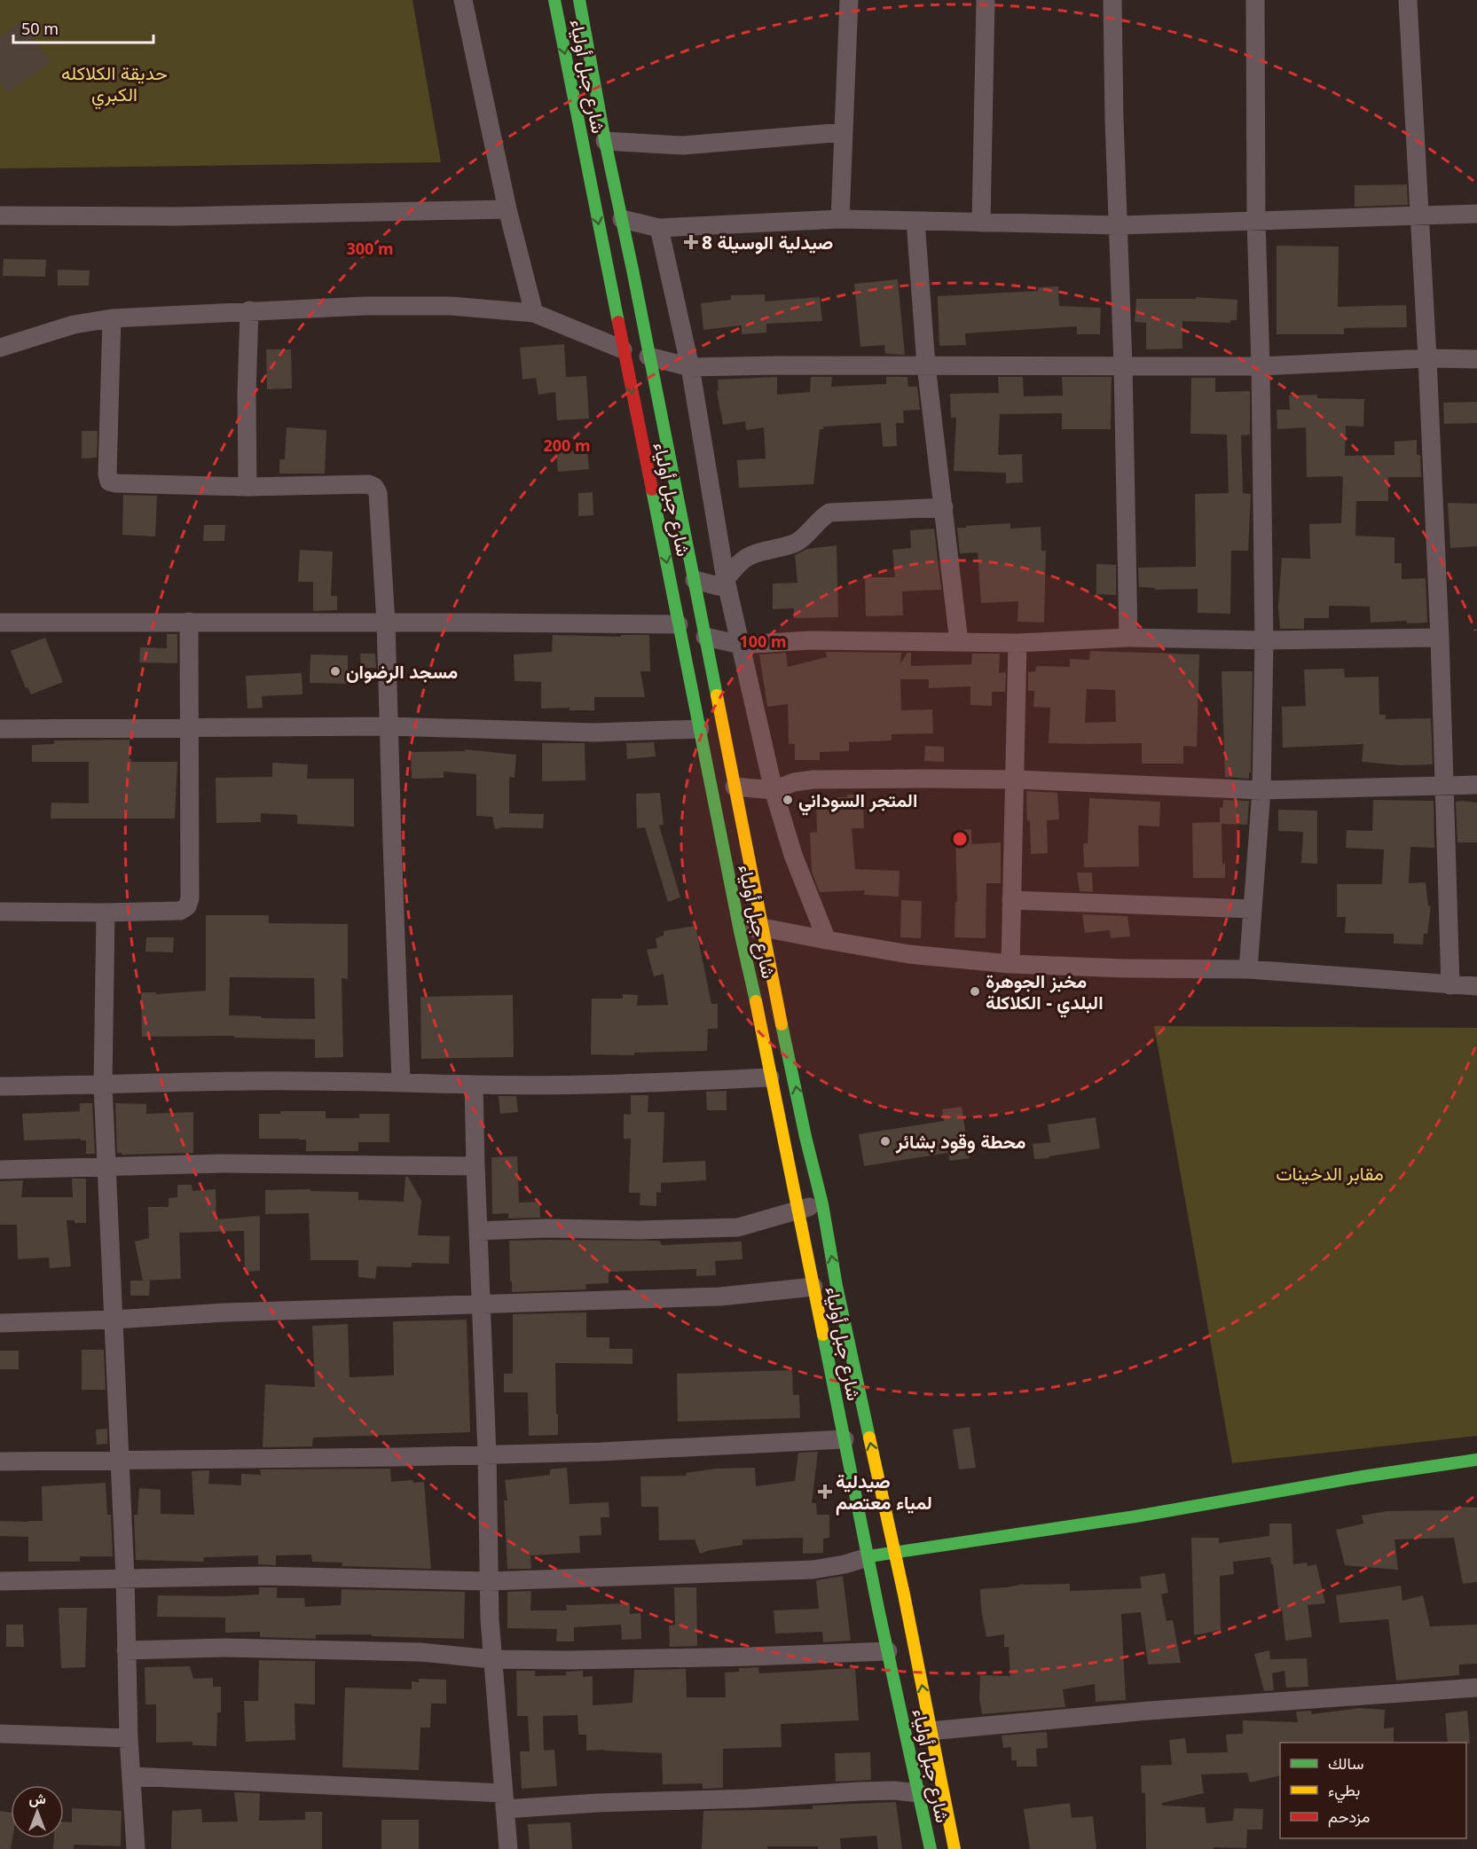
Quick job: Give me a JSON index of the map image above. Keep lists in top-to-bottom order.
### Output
{
  "streets": {
    "main road": ["شارع جبل أولياء"]
  },
  "parks": ["حديقة الكلاكله الكبري", "مقابر الدخينات"],
  "places": {
    "health": ["صيدلية الوسيلة 8", "صيدلية لمياء معتصم"],
    "other": [
      "مسجد الرضوان",
      "المتجر السوداني",
      "مخبز الجوهرة البلدي - الكلاكلة",
      "محطة وقود بشائر"
    ]
  },
  "legend": ["سالك", "بطيء", "مزدحم"],
  "scale_bar": "50 m",
  "north": "top",
  "rings": ["300 m", "200 m", "100 m"]
}
